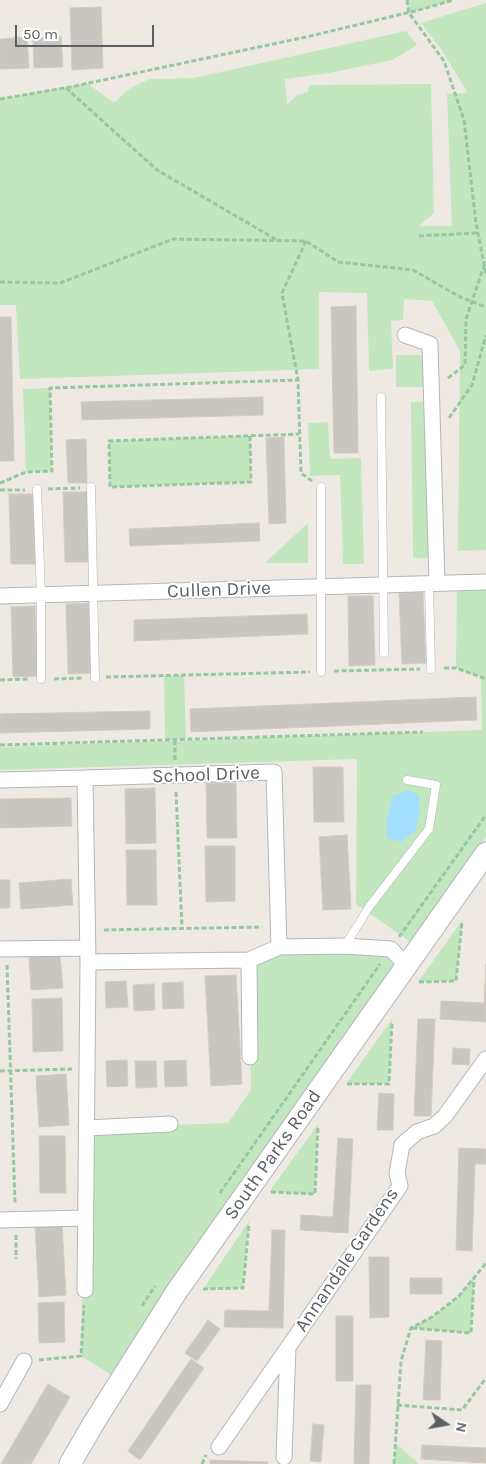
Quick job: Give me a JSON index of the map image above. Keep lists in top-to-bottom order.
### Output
{
  "streets": {
    "street": [
      "Cullen Drive",
      "School Drive",
      "South Parks Road",
      "Annandale Gardens"
    ]
  },
  "scale_bar": "50 m",
  "north": "right"
}
